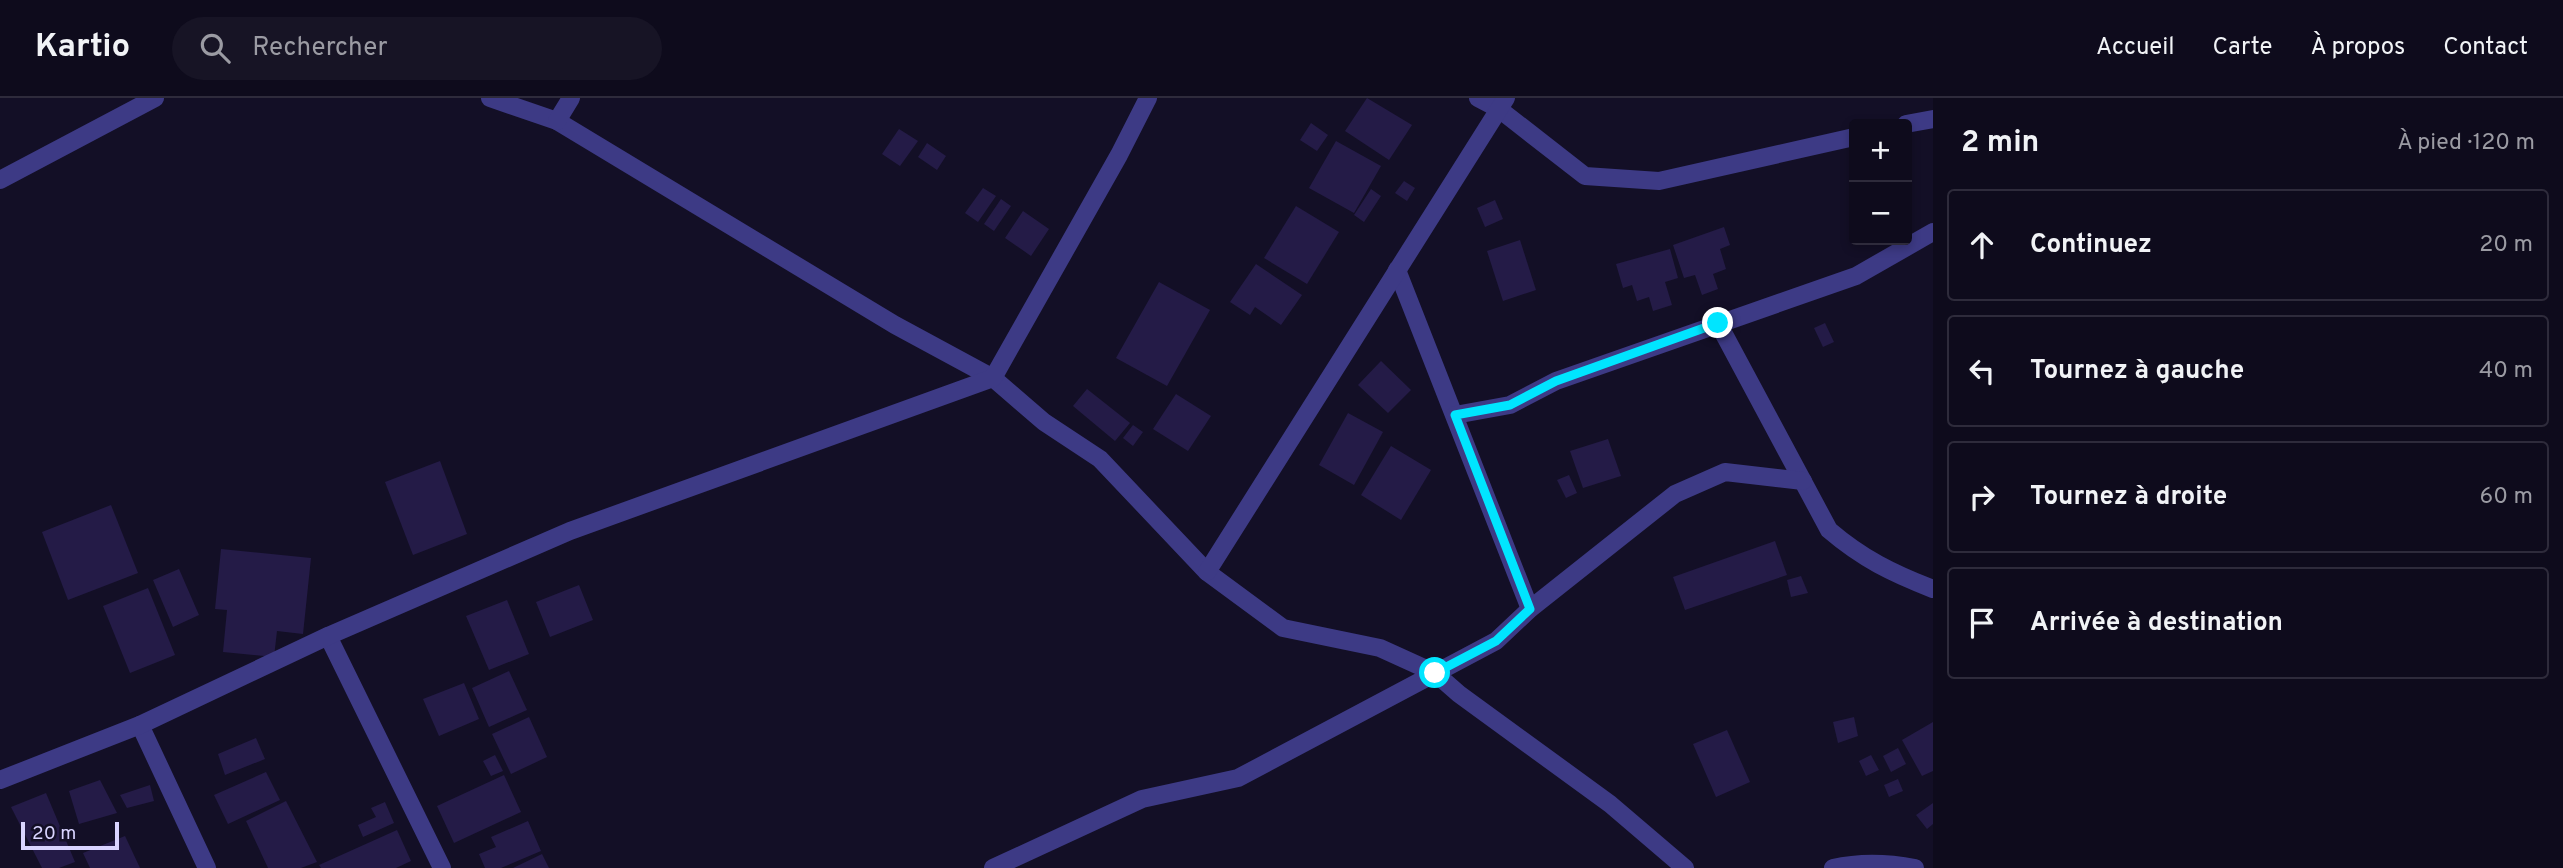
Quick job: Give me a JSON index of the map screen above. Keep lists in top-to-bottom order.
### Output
{
  "scale_bar": "20 m",
  "page": {
    "header": "Kartio",
    "search": "Rechercher",
    "nav": [
      "Accueil",
      "Carte",
      "À propos",
      "Contact"
    ],
    "heading": ["2 min", "À pied · 120 m"],
    "map_buttons": ["+", "−"],
    "list": [
      ["Continuez", "20 m"],
      ["Tournez à gauche", "40 m"],
      ["Tournez à droite", "60 m"],
      "Arrivée à destination"
    ],
    "scale": "20 m"
  }
}
